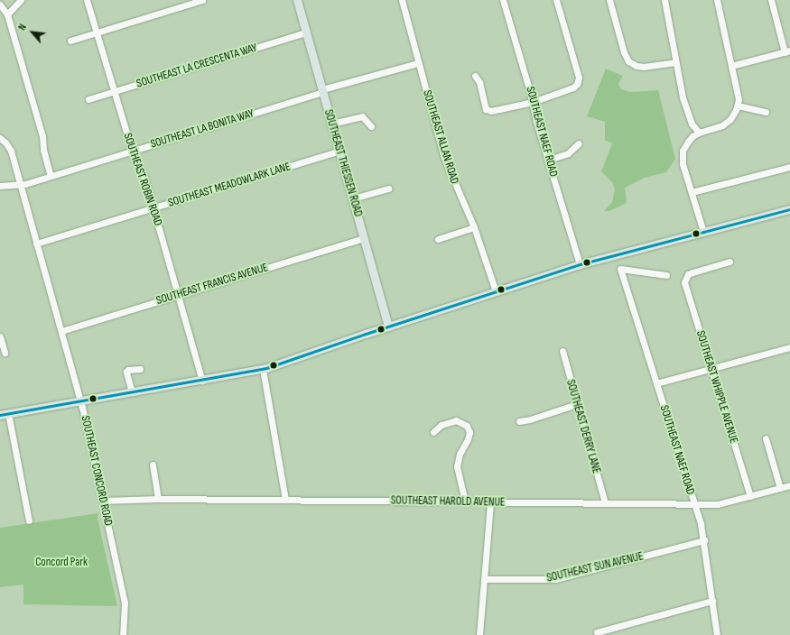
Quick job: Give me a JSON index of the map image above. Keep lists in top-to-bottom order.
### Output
{
  "streets": {
    "main road": ["SOUTHEAST THIESSEN ROAD"],
    "street": [
      "SOUTHEAST LA CRESCENTA WAY",
      "SOUTHEAST LA BONITA WAY",
      "SOUTHEAST NAEF ROAD",
      "SOUTHEAST ALLAN ROAD",
      "SOUTHEAST ROBIN ROAD",
      "SOUTHEAST MEADOWLARK LANE",
      "SOUTHEAST FRANCIS AVENUE",
      "SOUTHEAST WHIPPLE AVENUE",
      "SOUTHEAST DERRY LANE",
      "SOUTHEAST CONCORD ROAD",
      "SOUTHEAST HAROLD AVENUE",
      "SOUTHEAST SUN AVENUE"
    ]
  },
  "crossings": [
    ["SOUTHEAST LA CRESCENTA WAY", "SOUTHEAST THIESSEN ROAD"],
    ["SOUTHEAST LA CRESCENTA WAY", "SOUTHEAST ROBIN ROAD"],
    ["SOUTHEAST LA BONITA WAY", "SOUTHEAST ALLAN ROAD"],
    ["SOUTHEAST LA BONITA WAY", "SOUTHEAST THIESSEN ROAD"],
    ["SOUTHEAST LA BONITA WAY", "SOUTHEAST ROBIN ROAD"],
    ["SOUTHEAST LA BONITA WAY", "SOUTHEAST CONCORD ROAD"],
    ["SOUTHEAST NAEF ROAD", "SOUTHEAST HAROLD AVENUE"],
    ["SOUTHEAST NAEF ROAD", "SOUTHEAST SUN AVENUE"],
    ["SOUTHEAST THIESSEN ROAD", "SOUTHEAST MEADOWLARK LANE"],
    ["SOUTHEAST THIESSEN ROAD", "SOUTHEAST FRANCIS AVENUE"],
    ["SOUTHEAST ROBIN ROAD", "SOUTHEAST MEADOWLARK LANE"],
    ["SOUTHEAST ROBIN ROAD", "SOUTHEAST FRANCIS AVENUE"],
    ["SOUTHEAST MEADOWLARK LANE", "SOUTHEAST CONCORD ROAD"],
    ["SOUTHEAST FRANCIS AVENUE", "SOUTHEAST CONCORD ROAD"],
    ["SOUTHEAST WHIPPLE AVENUE", "SOUTHEAST HAROLD AVENUE"],
    ["SOUTHEAST DERRY LANE", "SOUTHEAST HAROLD AVENUE"],
    ["SOUTHEAST CONCORD ROAD", "SOUTHEAST HAROLD AVENUE"]
  ],
  "parks": ["Concord Park"],
  "north": "top left"
}
